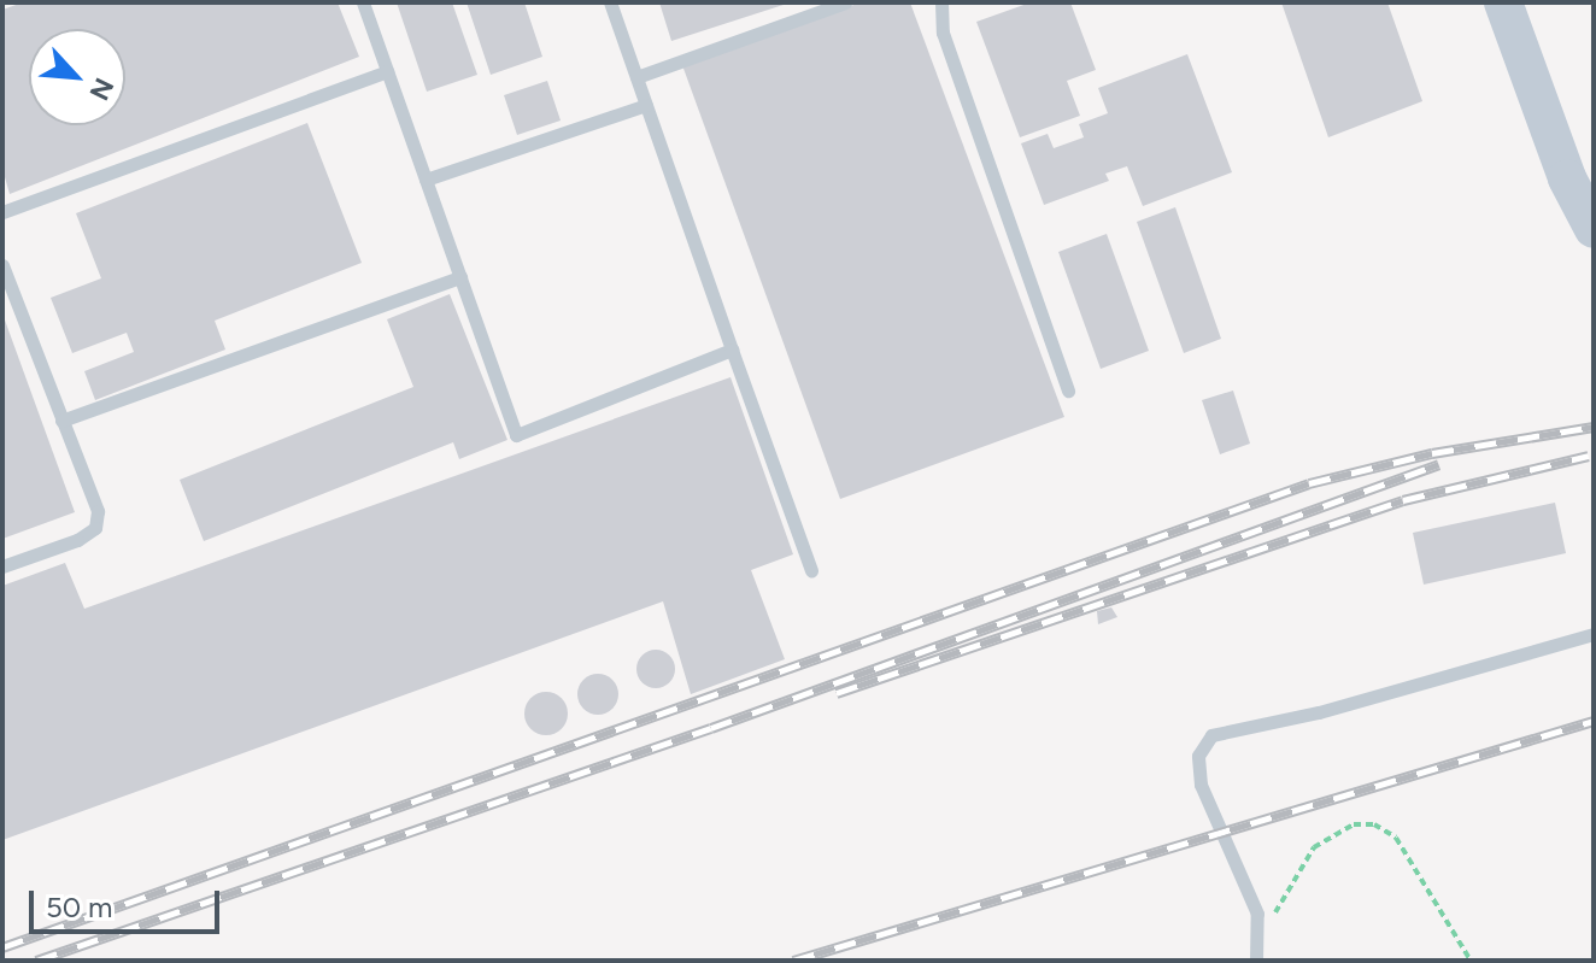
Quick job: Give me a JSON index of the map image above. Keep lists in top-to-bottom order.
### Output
{
  "scale_bar": "50 m",
  "north": "bottom right"
}
